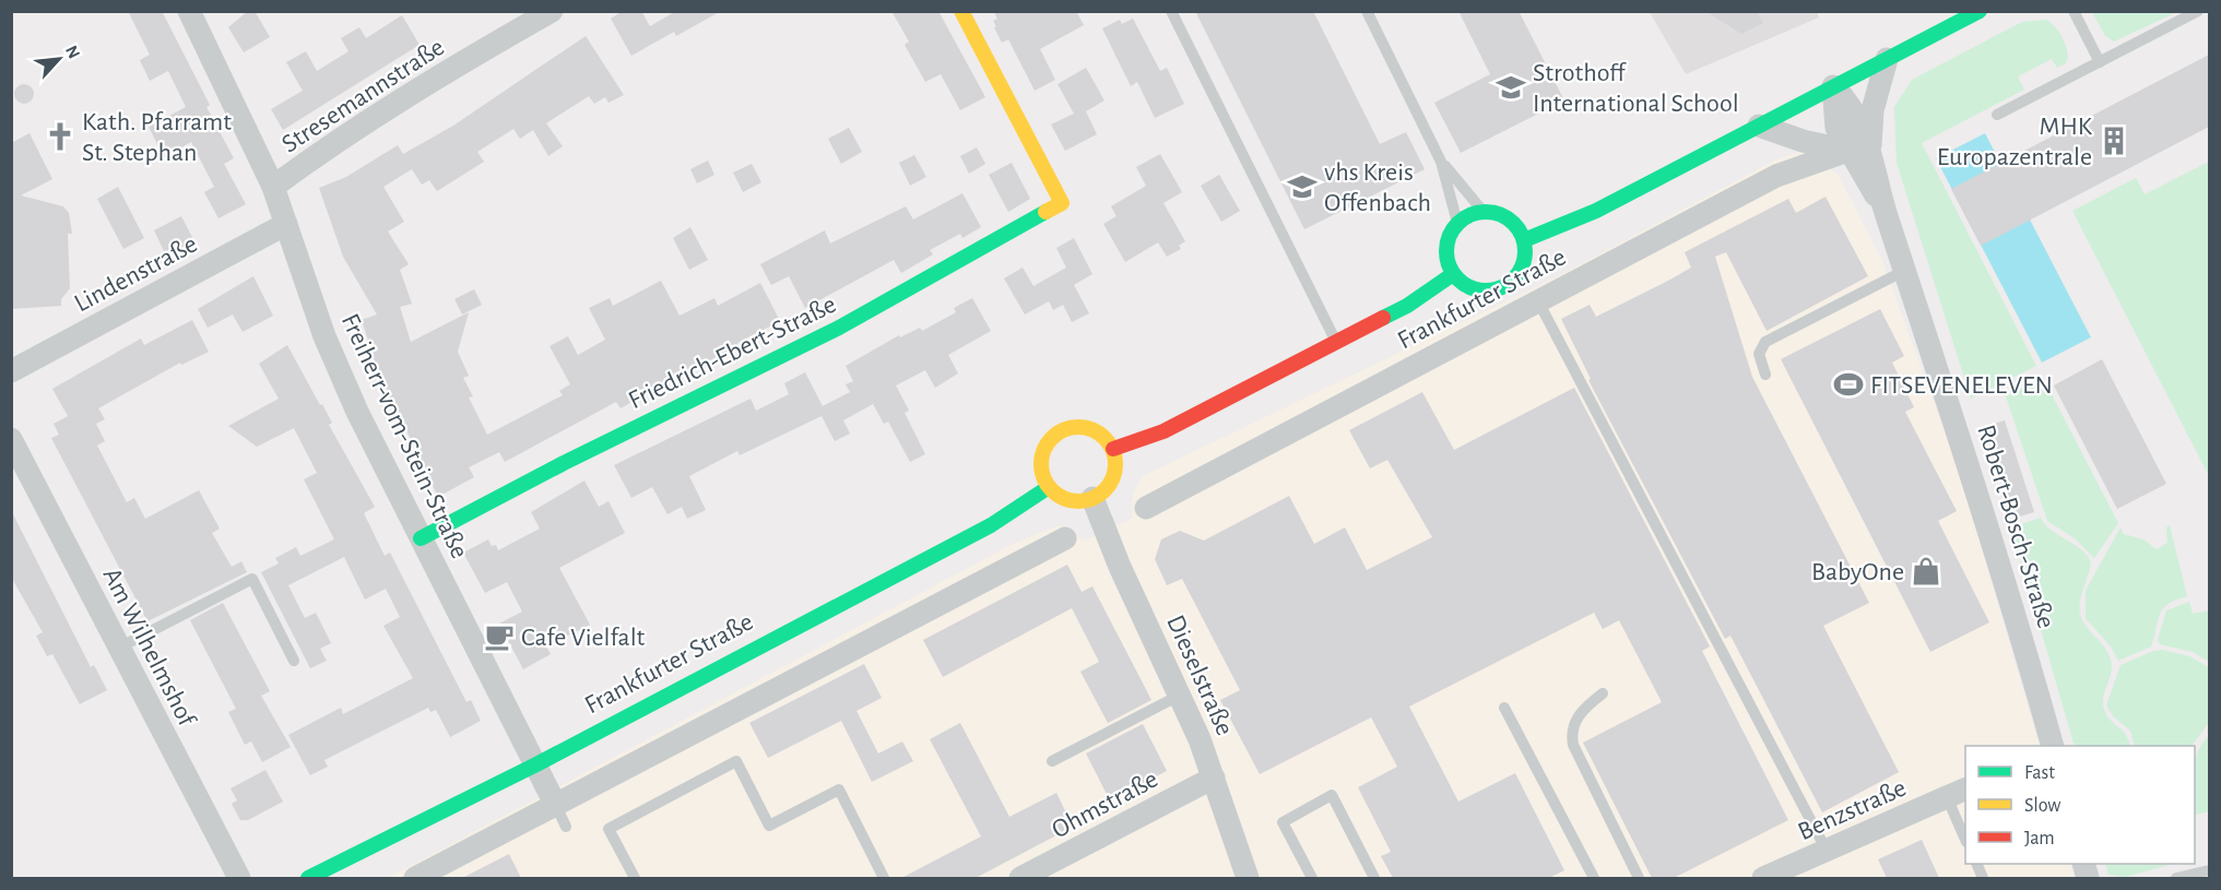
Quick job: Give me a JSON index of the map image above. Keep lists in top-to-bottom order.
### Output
{
  "streets": {
    "street": [
      "Stresemannstraße",
      "Lindenstraße",
      "Frankfurter Straße",
      "Friedrich-Ebert-Straße",
      "Freiherr-vom-Stein-Straße",
      "Robert-Bosch-Straße",
      "Am Wilhelmshof",
      "Dieselstraße",
      "Ohmstraße",
      "Benzstraße"
    ]
  },
  "crossings": [
    ["Stresemannstraße", "Freiherr-vom-Stein-Straße"],
    ["Lindenstraße", "Freiherr-vom-Stein-Straße"],
    ["Frankfurter Straße", "Freiherr-vom-Stein-Straße"],
    ["Frankfurter Straße", "Robert-Bosch-Straße"],
    ["Frankfurter Straße", "Dieselstraße"],
    ["Friedrich-Ebert-Straße", "Freiherr-vom-Stein-Straße"],
    ["Dieselstraße", "Ohmstraße"]
  ],
  "places": {
    "school or university": ["Strothoff International School", "vhs Kreis Offenbach"],
    "church": ["Kath. Pfarramt St. Stephan"],
    "building": ["MHK Europazentrale"],
    "sports": ["FITSEVENELEVEN"],
    "shop": ["BabyOne"],
    "cafe": ["Cafe Vielfalt"]
  },
  "legend": ["Fast", "Slow", "Jam"],
  "north": "top right"
}
